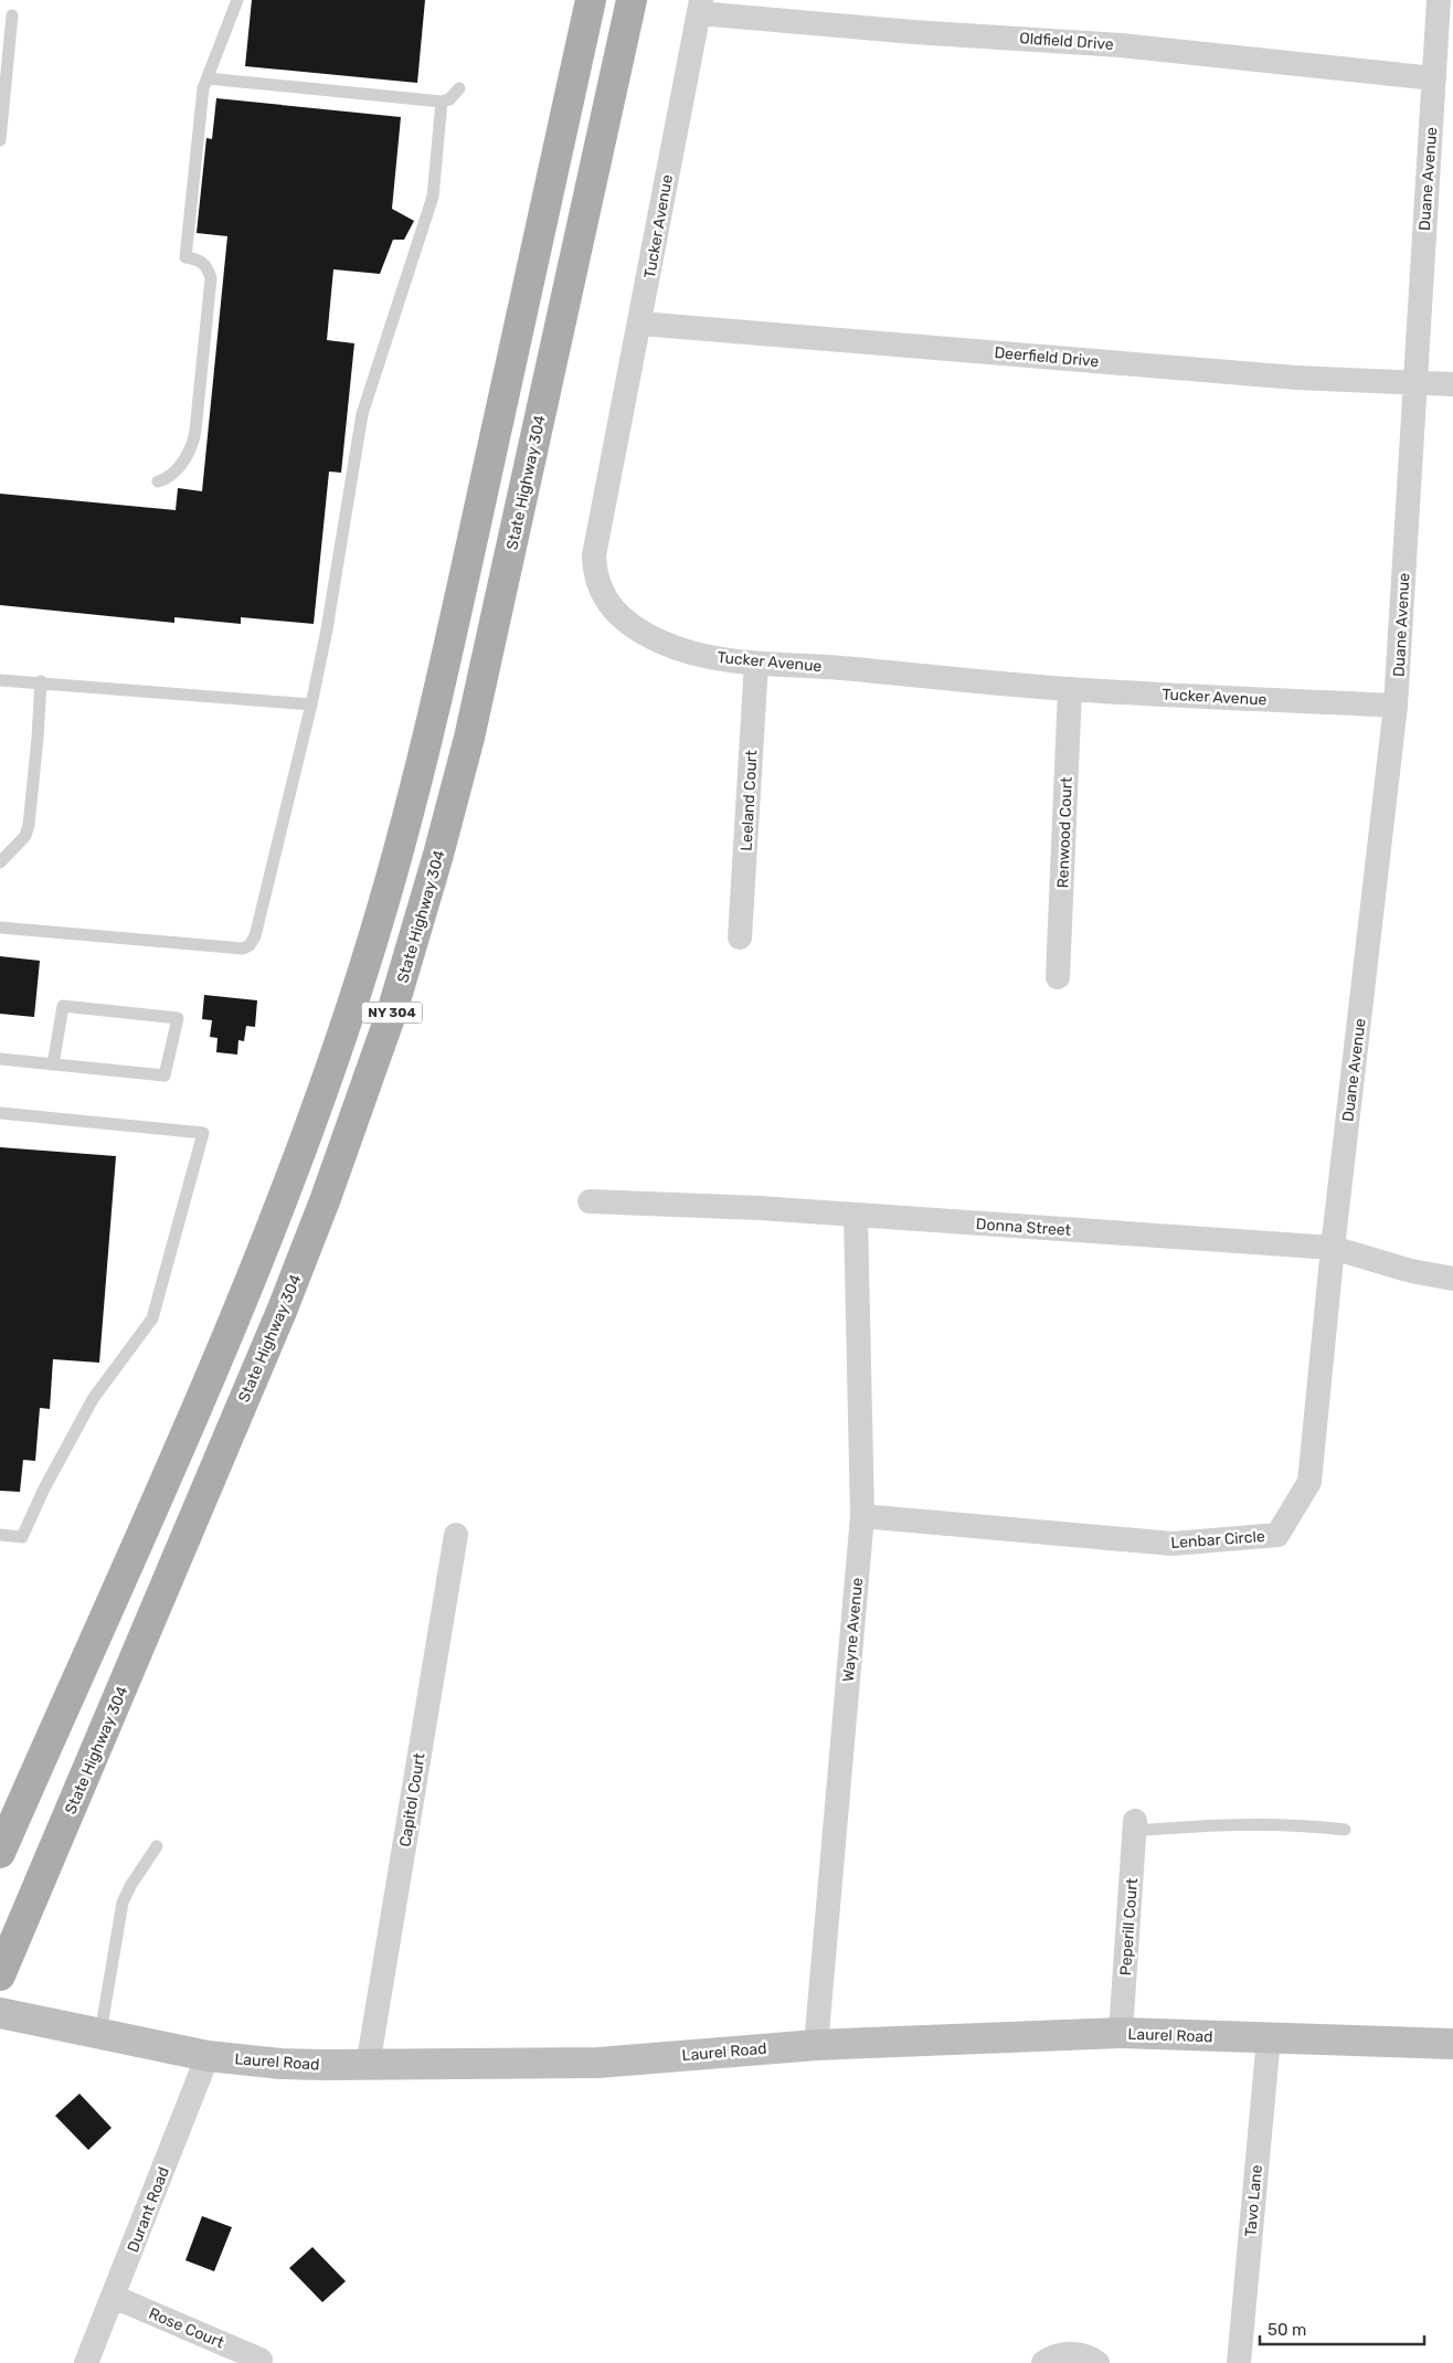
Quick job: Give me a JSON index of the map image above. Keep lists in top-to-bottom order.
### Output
{
  "streets": {
    "main road": ["State Highway 304", "NY 304"],
    "street": [
      "Oldfield Drive",
      "Duane Avenue",
      "Tucker Avenue",
      "Deerfield Drive",
      "Leeland Court",
      "Renwood Court",
      "Donna Street",
      "Lenbar Circle",
      "Wayne Avenue",
      "Capitol Court",
      "Peperill Court",
      "Laurel Road",
      "Tavo Lane",
      "Durant Road",
      "Rose Court"
    ]
  },
  "crossings": [
    ["Oldfield Drive", "Duane Avenue"],
    ["Oldfield Drive", "Tucker Avenue"],
    ["Duane Avenue", "Tucker Avenue"],
    ["Duane Avenue", "Deerfield Drive"],
    ["Duane Avenue", "Donna Street"],
    ["Duane Avenue", "Lenbar Circle"],
    ["Tucker Avenue", "Deerfield Drive"],
    ["Tucker Avenue", "Leeland Court"],
    ["Tucker Avenue", "Renwood Court"],
    ["Donna Street", "Lenbar Circle"],
    ["Donna Street", "Wayne Avenue"],
    ["Lenbar Circle", "Wayne Avenue"],
    ["Wayne Avenue", "Laurel Road"],
    ["Capitol Court", "Laurel Road"],
    ["Peperill Court", "Laurel Road"],
    ["Laurel Road", "Tavo Lane"],
    ["Laurel Road", "Durant Road"],
    ["Durant Road", "Rose Court"]
  ],
  "scale_bar": "50 m"
}
